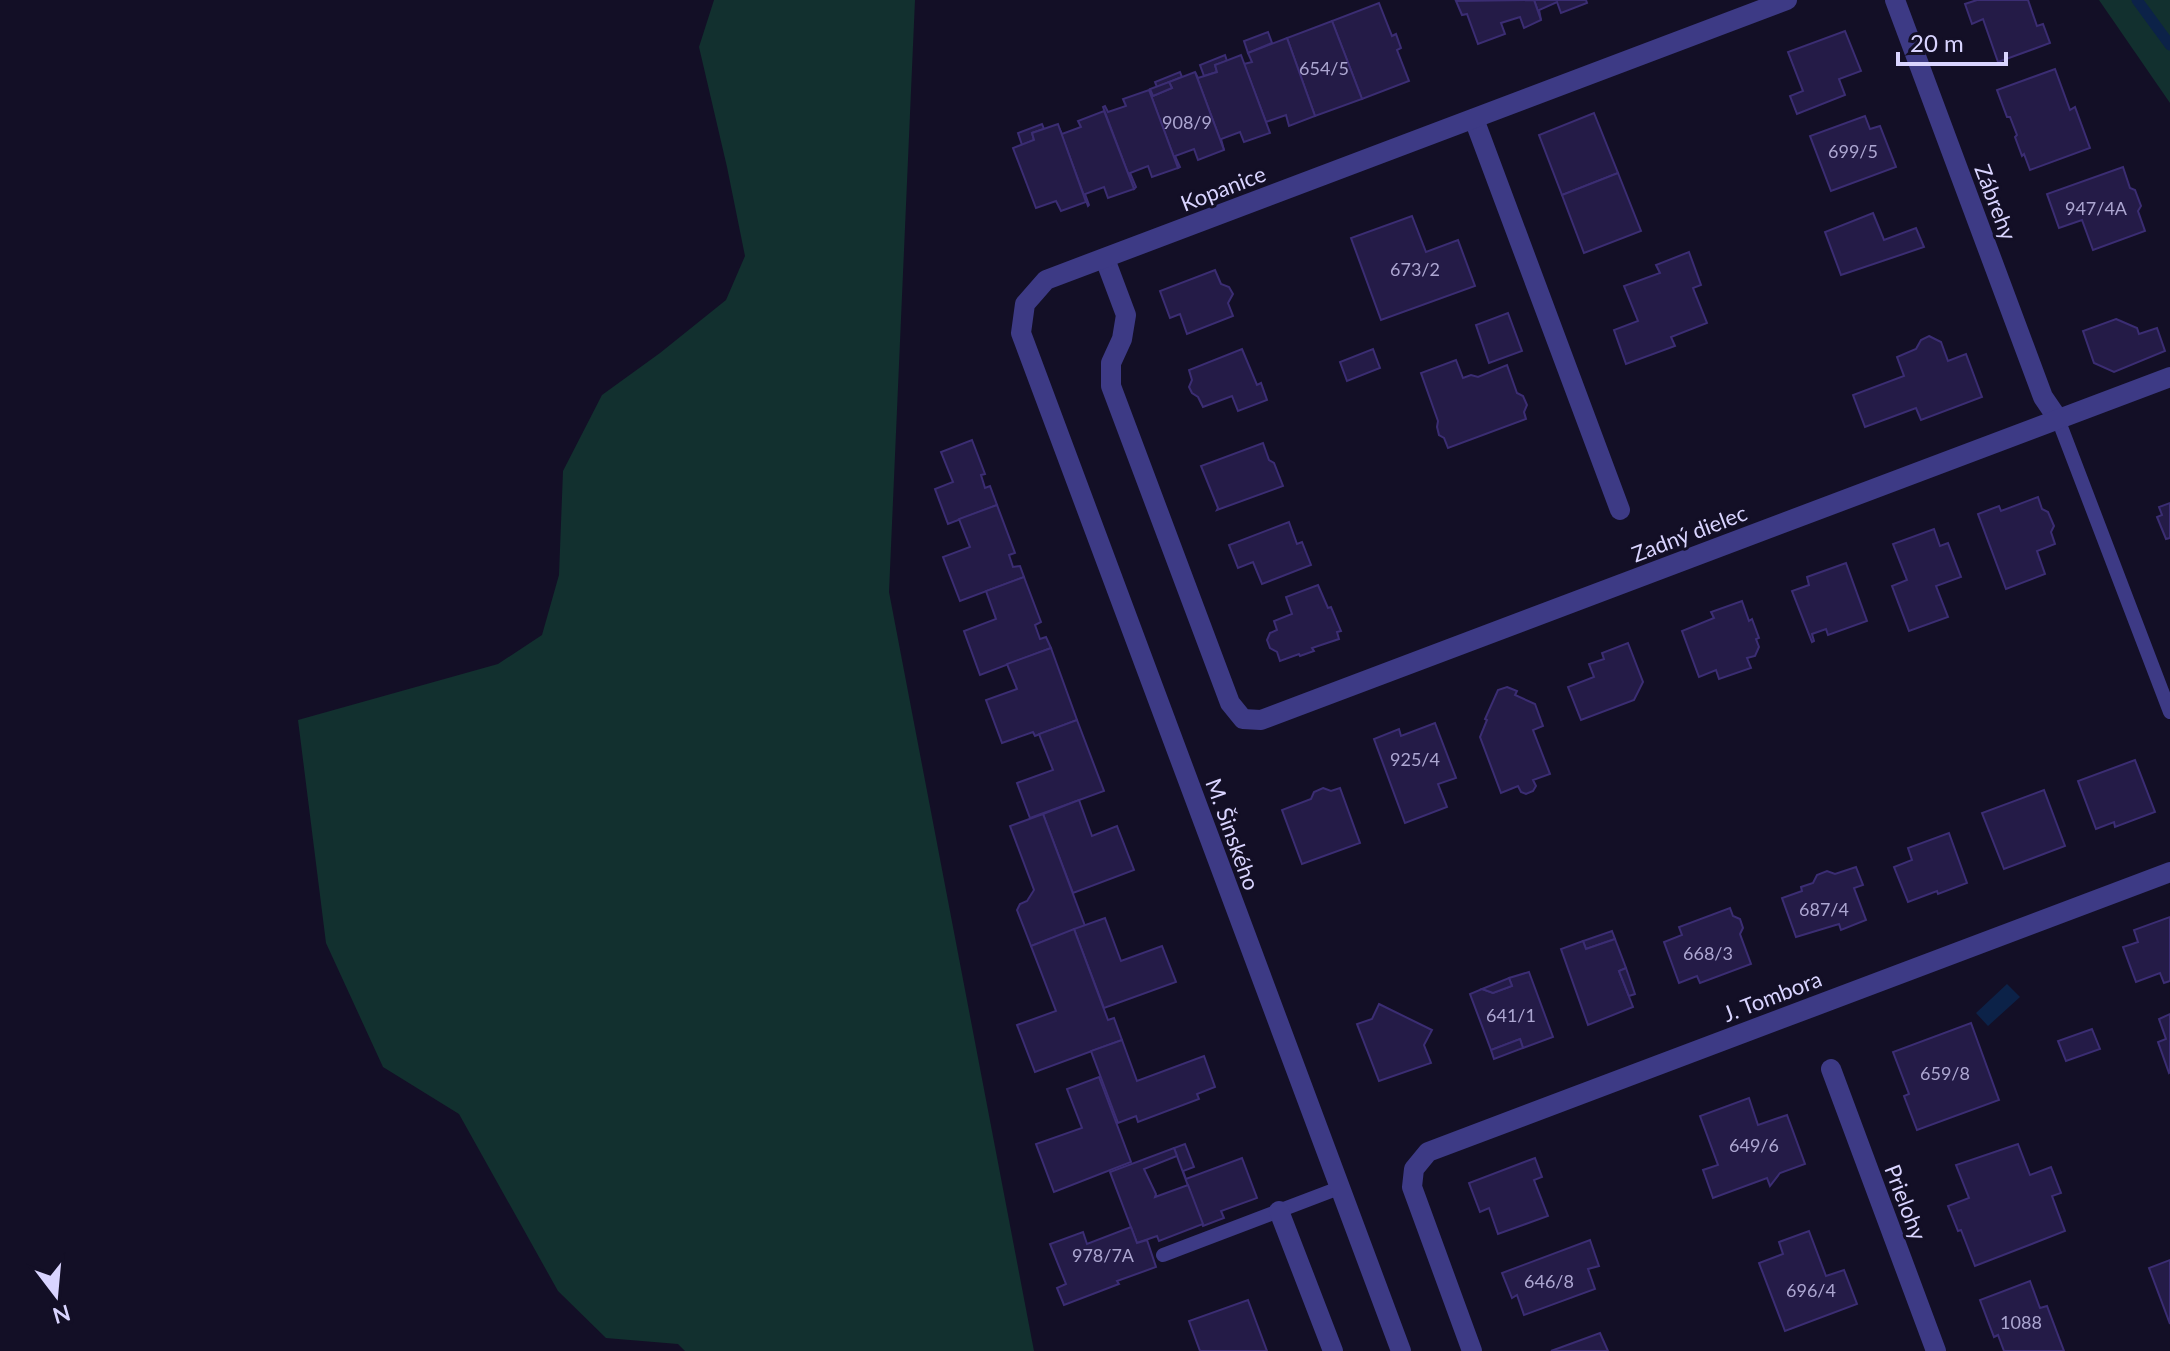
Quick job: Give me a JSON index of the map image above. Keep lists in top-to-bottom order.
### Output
{
  "streets": {
    "street": [
      "Kopanice",
      "Zábrehy",
      "Zadný dielec",
      "M. Šinského",
      "J. Tombora",
      "Prielohy"
    ]
  },
  "crossings": [
    ["Kopanice", "Zadný dielec"],
    ["Kopanice", "M. Šinského"],
    ["Zábrehy", "Zadný dielec"]
  ],
  "house_numbers": [
    "654/5",
    "908/9",
    "699/5",
    "947/4A",
    "673/2",
    "925/4",
    "687/4",
    "668/3",
    "641/1",
    "659/8",
    "649/6",
    "978/7A",
    "646/8",
    "696/4",
    "1088"
  ],
  "scale_bar": "20 m",
  "north": "bottom"
}
